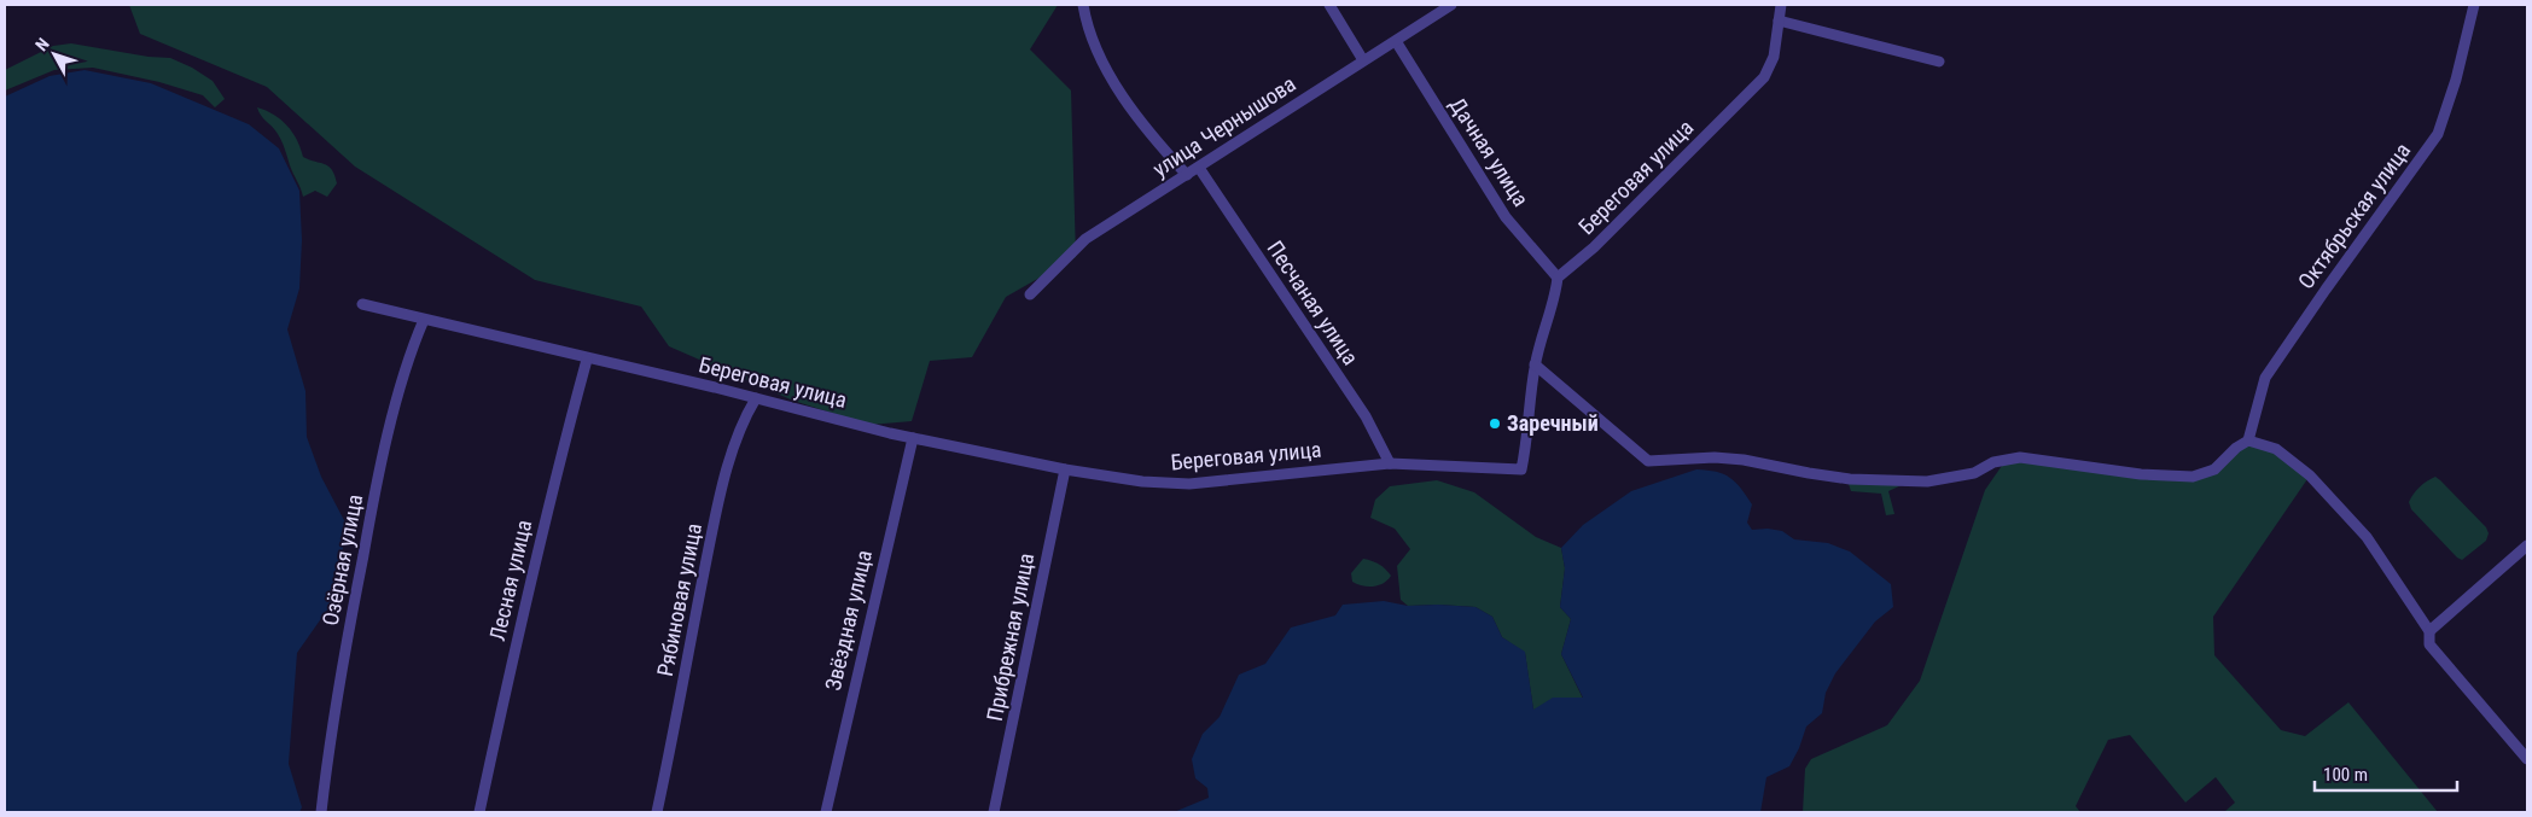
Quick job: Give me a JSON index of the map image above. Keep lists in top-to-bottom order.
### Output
{
  "streets": {
    "street": [
      "улица Чернышова",
      "Дачная улица",
      "Береговая улица",
      "Октябрьская улица",
      "Песчаная улица",
      "Озёрная улица",
      "Лесная улица",
      "Рябиновая улица",
      "Звёздная улица",
      "Прибрежная улица"
    ]
  },
  "crossings": [
    ["улица Чернышова", "Дачная улица"],
    ["улица Чернышова", "Песчаная улица"],
    ["Дачная улица", "Береговая улица"],
    ["Береговая улица", "Песчаная улица"],
    ["Береговая улица", "Озёрная улица"],
    ["Береговая улица", "Лесная улица"],
    ["Береговая улица", "Рябиновая улица"],
    ["Береговая улица", "Звёздная улица"],
    ["Береговая улица", "Прибрежная улица"]
  ],
  "places": ["Заречный"],
  "scale_bar": "100 m",
  "north": "top left"
}
